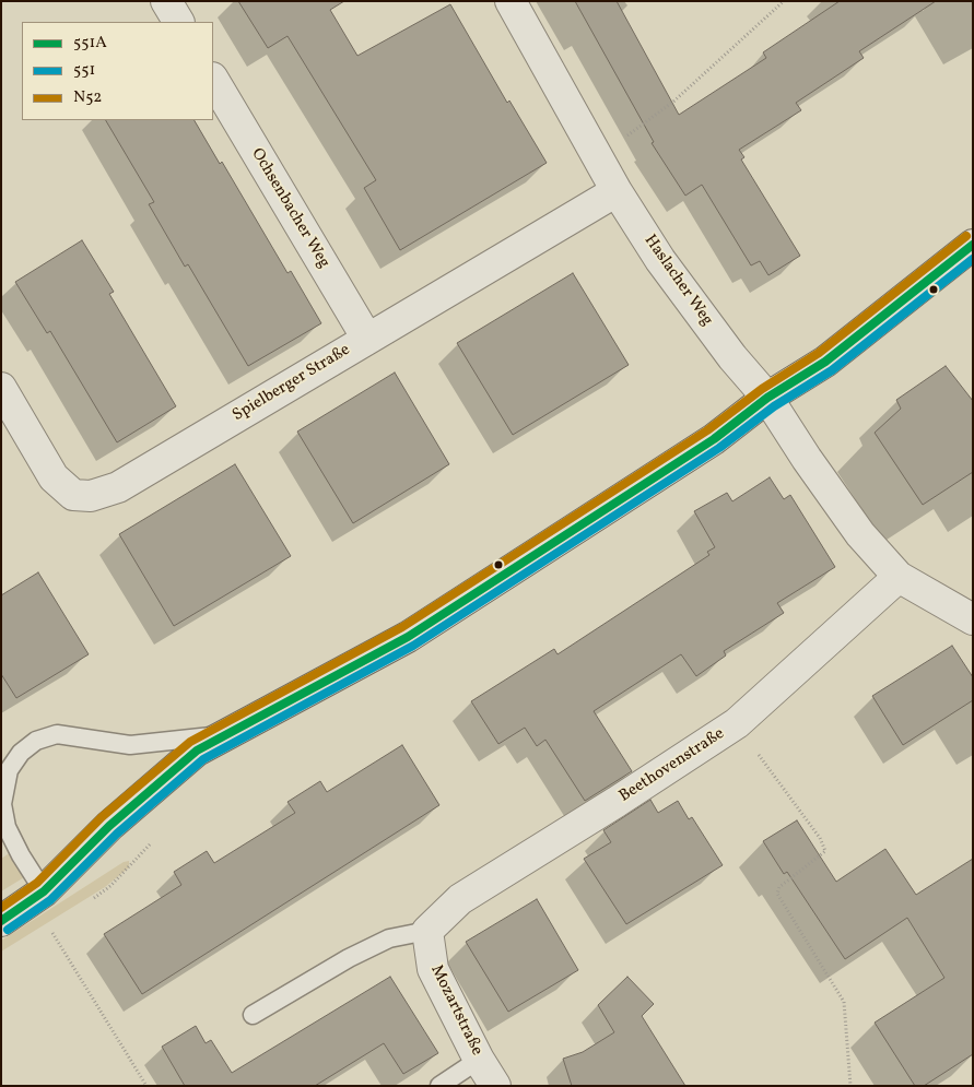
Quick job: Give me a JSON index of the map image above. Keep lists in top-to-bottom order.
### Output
{
  "streets": {
    "street": [
      "Ochsenbacher Weg",
      "Haslacher Weg",
      "Spielberger Straße",
      "Beethovenstraße",
      "Mozartstraße"
    ]
  },
  "crossings": [
    ["Ochsenbacher Weg", "Spielberger Straße"],
    ["Haslacher Weg", "Spielberger Straße"],
    ["Beethovenstraße", "Mozartstraße"]
  ],
  "lines": ["transit line N52", "transit line 551A", "transit line 551"],
  "legend": ["551A", "551", "N52"]
}
